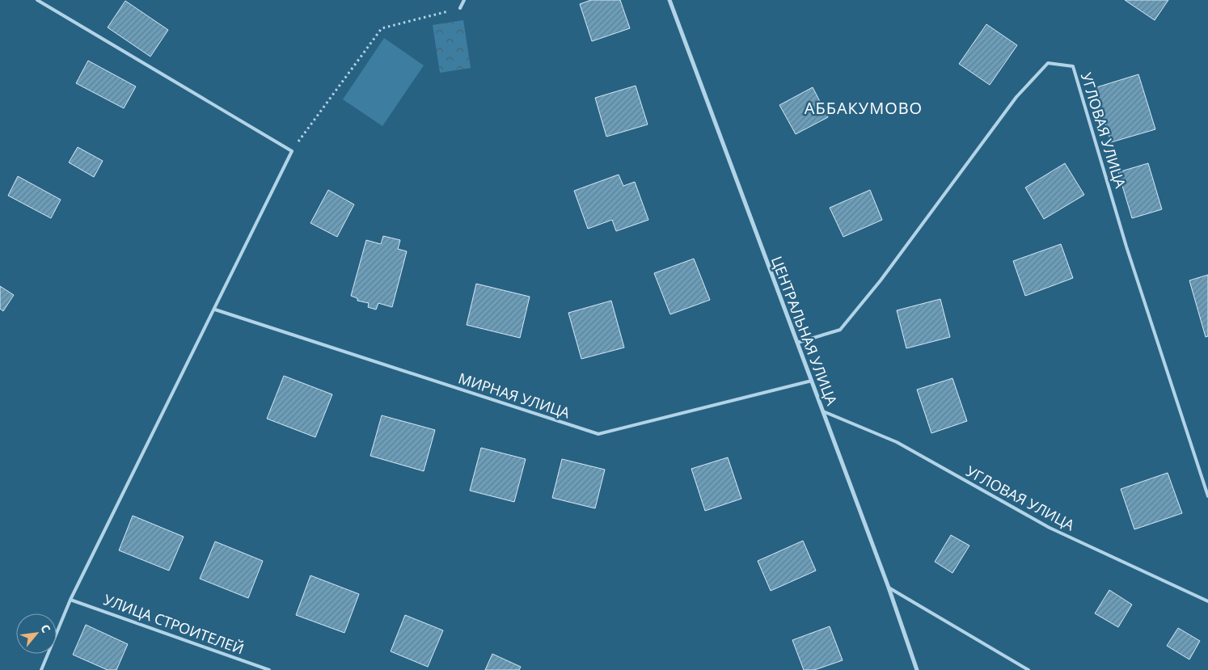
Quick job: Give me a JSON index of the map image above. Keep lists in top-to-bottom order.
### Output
{
  "streets": {
    "street": ["ЦЕНТРАЛЬНАЯ УЛИЦА"],
    "lane": ["УГЛОВАЯ УЛИЦА", "МИРНАЯ УЛИЦА", "УЛИЦА СТРОИТЕЛЕЙ"]
  },
  "crossings": [
    ["УГЛОВАЯ УЛИЦА", "ЦЕНТРАЛЬНАЯ УЛИЦА"],
    ["ЦЕНТРАЛЬНАЯ УЛИЦА", "МИРНАЯ УЛИЦА"]
  ],
  "districts": ["АББАКУМОВО"],
  "north": "top right"
}
